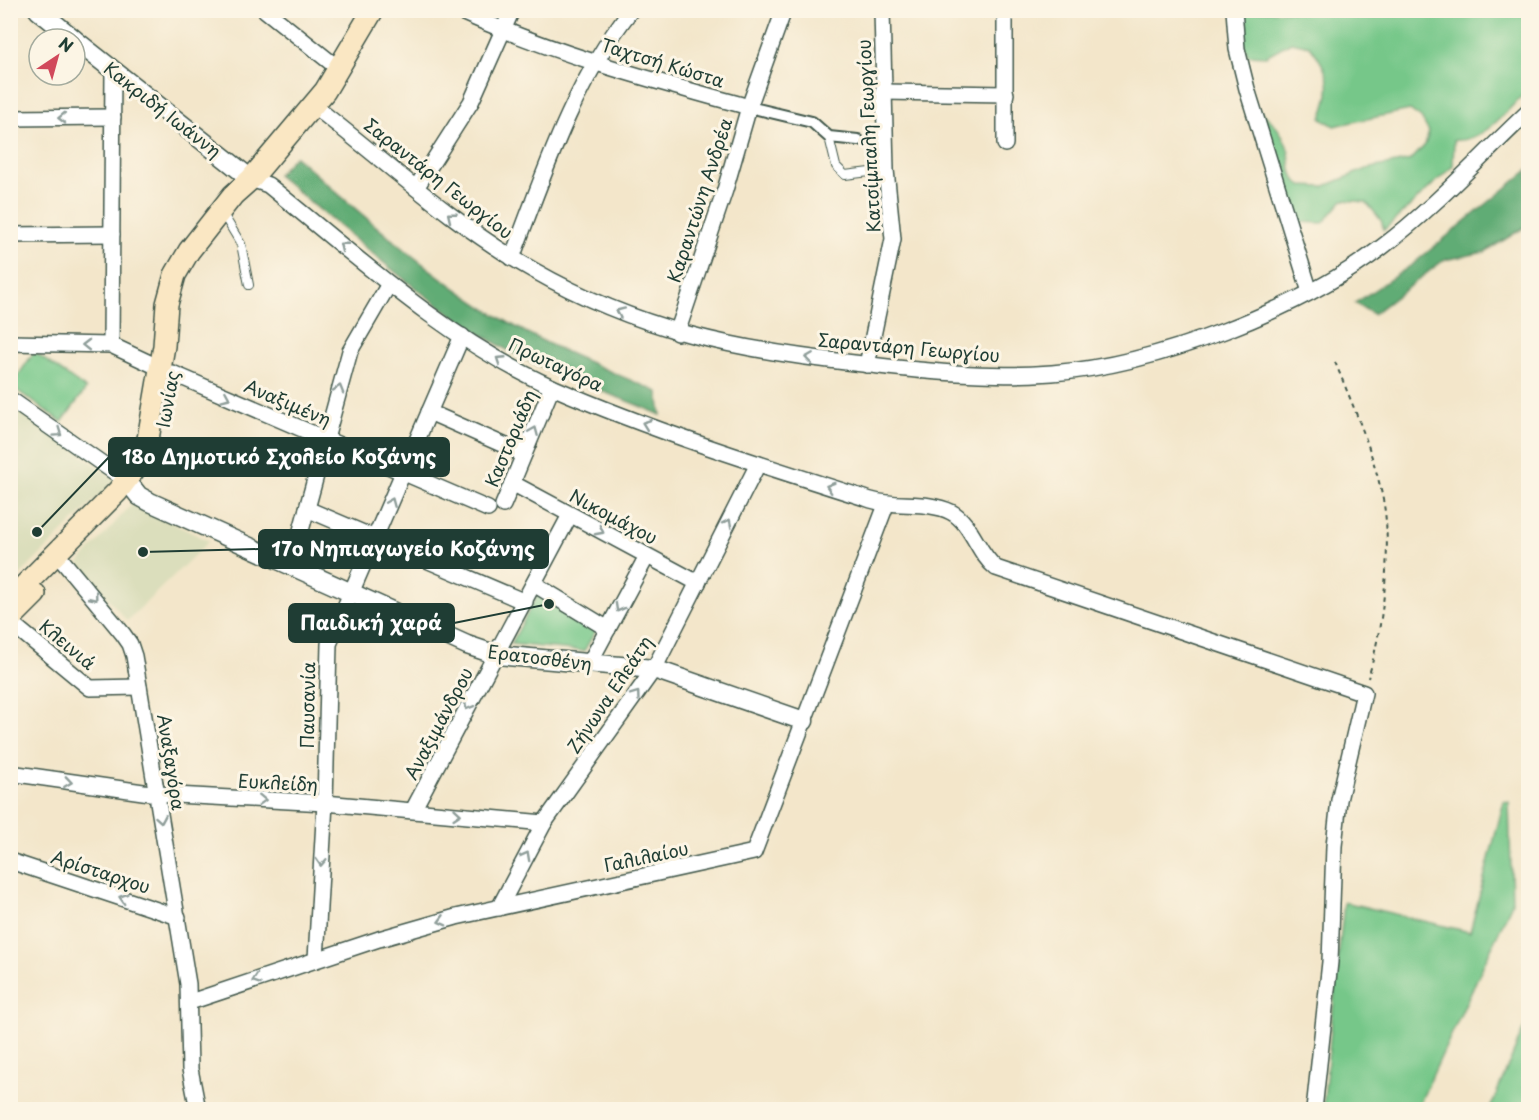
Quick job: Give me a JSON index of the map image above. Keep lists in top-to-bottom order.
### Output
{
  "streets": {
    "main road": ["Ιωνίας"],
    "street": [
      "Ταχτσή Κώστα",
      "Κακριδή Ιωάννη",
      "Κατσίμπαλη Γεωργίου",
      "Σαραντάρη Γεωργίου",
      "Καραντώνη Ανδρέα",
      "Πρωταγόρα",
      "Αναξιμένη",
      "Καστοριάδη",
      "Νικομάχου",
      "Κλεινιά",
      "Ερατοσθένη",
      "Ζήνωνα Ελεάτη",
      "Παυσανία",
      "Αναξιμάνδρου",
      "Αναξαγόρα",
      "Ευκλείδη",
      "Γαλιλαίου",
      "Αρίσταρχου"
    ]
  },
  "crossings": [
    ["Ταχτσή Κώστα", "Καραντώνη Ανδρέα"],
    ["Κακριδή Ιωάννη", "Πρωταγόρα"],
    ["Κακριδή Ιωάννη", "Ιωνίας"],
    ["Κατσίμπαλη Γεωργίου", "Σαραντάρη Γεωργίου"],
    ["Σαραντάρη Γεωργίου", "Καραντώνη Ανδρέα"],
    ["Σαραντάρη Γεωργίου", "Ιωνίας"],
    ["Πρωταγόρα", "Ιωνίας"],
    ["Πρωταγόρα", "Καστοριάδη"],
    ["Πρωταγόρα", "Ζήνωνα Ελεάτη"],
    ["Πρωταγόρα", "Παυσανία"],
    ["Πρωταγόρα", "Γαλιλαίου"],
    ["Ιωνίας", "Αναξιμένη"],
    ["Ιωνίας", "Κλεινιά"],
    ["Ιωνίας", "Ερατοσθένη"],
    ["Ιωνίας", "Αναξαγόρα"],
    ["Αναξιμένη", "Καστοριάδη"],
    ["Αναξιμένη", "Παυσανία"],
    ["Καστοριάδη", "Νικομάχου"],
    ["Νικομάχου", "Ζήνωνα Ελεάτη"],
    ["Νικομάχου", "Αναξιμάνδρου"],
    ["Κλεινιά", "Αναξαγόρα"],
    ["Ερατοσθένη", "Ζήνωνα Ελεάτη"],
    ["Ερατοσθένη", "Παυσανία"],
    ["Ερατοσθένη", "Αναξιμάνδρου"],
    ["Ερατοσθένη", "Γαλιλαίου"],
    ["Ζήνωνα Ελεάτη", "Ευκλείδη"],
    ["Ζήνωνα Ελεάτη", "Γαλιλαίου"],
    ["Παυσανία", "Ευκλείδη"],
    ["Παυσανία", "Γαλιλαίου"],
    ["Αναξιμάνδρου", "Ευκλείδη"],
    ["Αναξαγόρα", "Ευκλείδη"],
    ["Αναξαγόρα", "Γαλιλαίου"],
    ["Αναξαγόρα", "Αρίσταρχου"]
  ],
  "one_way": [
    "Σαραντάρη Γεωργίου",
    "Πρωταγόρα",
    "Αναξιμένη",
    "Καστοριάδη",
    "Ζήνωνα Ελεάτη",
    "Αναξιμάνδρου",
    "Αναξαγόρα",
    "Ευκλείδη",
    "Αρίσταρχου"
  ],
  "places": ["18ο Δημοτικό Σχολείο Κοζάνης", "17ο Νηπιαγωγείο Κοζάνης", "Παιδική χαρά"],
  "north": "top right"
}
